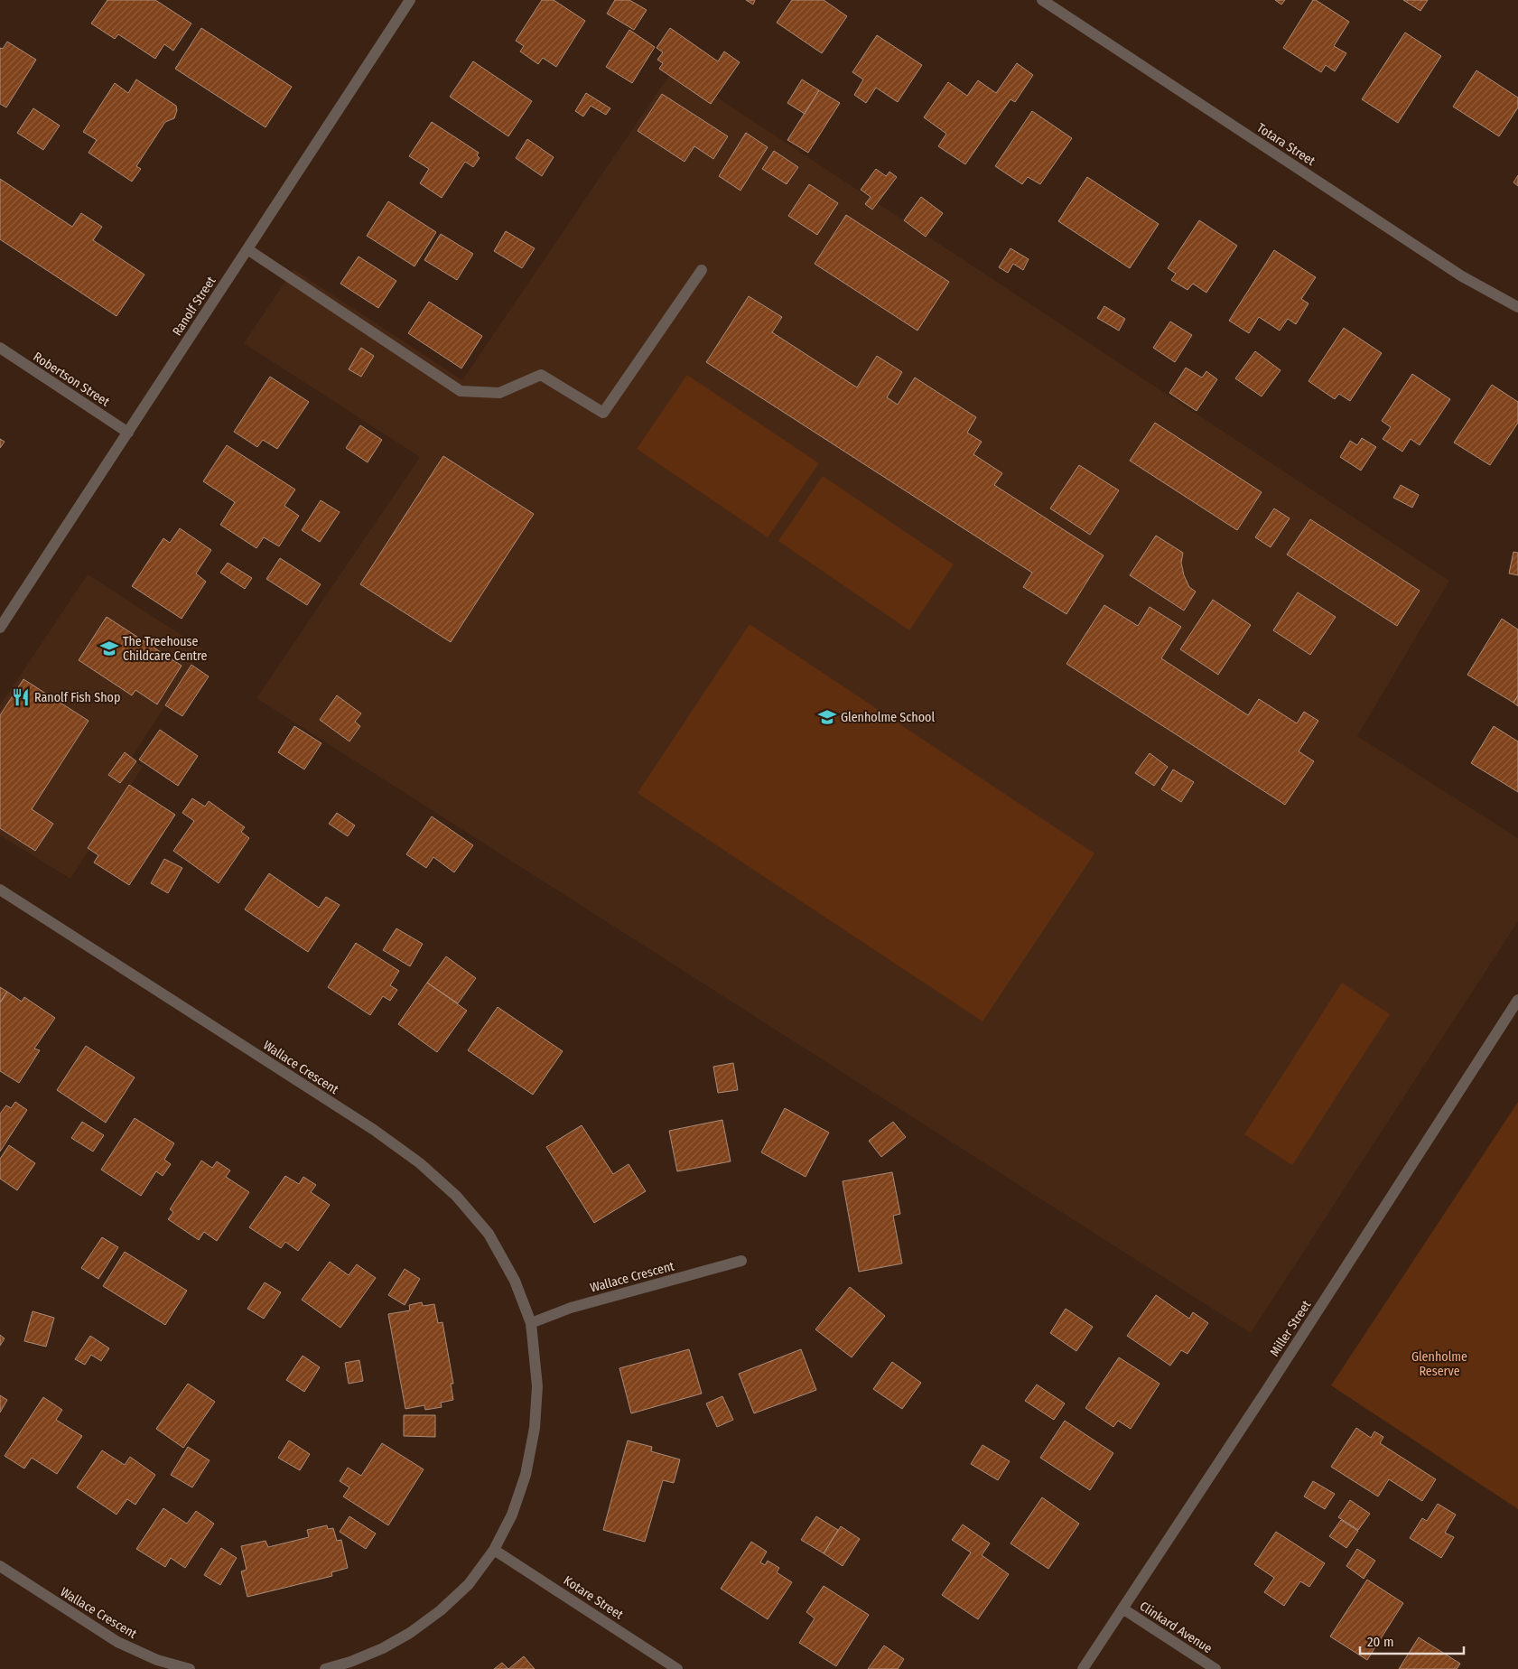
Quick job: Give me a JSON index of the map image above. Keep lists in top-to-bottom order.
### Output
{
  "streets": {
    "street": [
      "Totara Street",
      "Ranolf Street",
      "Robertson Street",
      "Wallace Crescent",
      "Miller Street",
      "Kotare Street",
      "Clinkard Avenue"
    ]
  },
  "crossings": [
    ["Ranolf Street", "Robertson Street"],
    ["Wallace Crescent", "Kotare Street"],
    ["Miller Street", "Clinkard Avenue"]
  ],
  "parks": ["Glenholme Reserve"],
  "places": {
    "school or university": ["The Treehouse Childcare Centre", "Glenholme School"],
    "restaurant": ["Ranolf Fish Shop"]
  },
  "scale_bar": "20 m"
}
